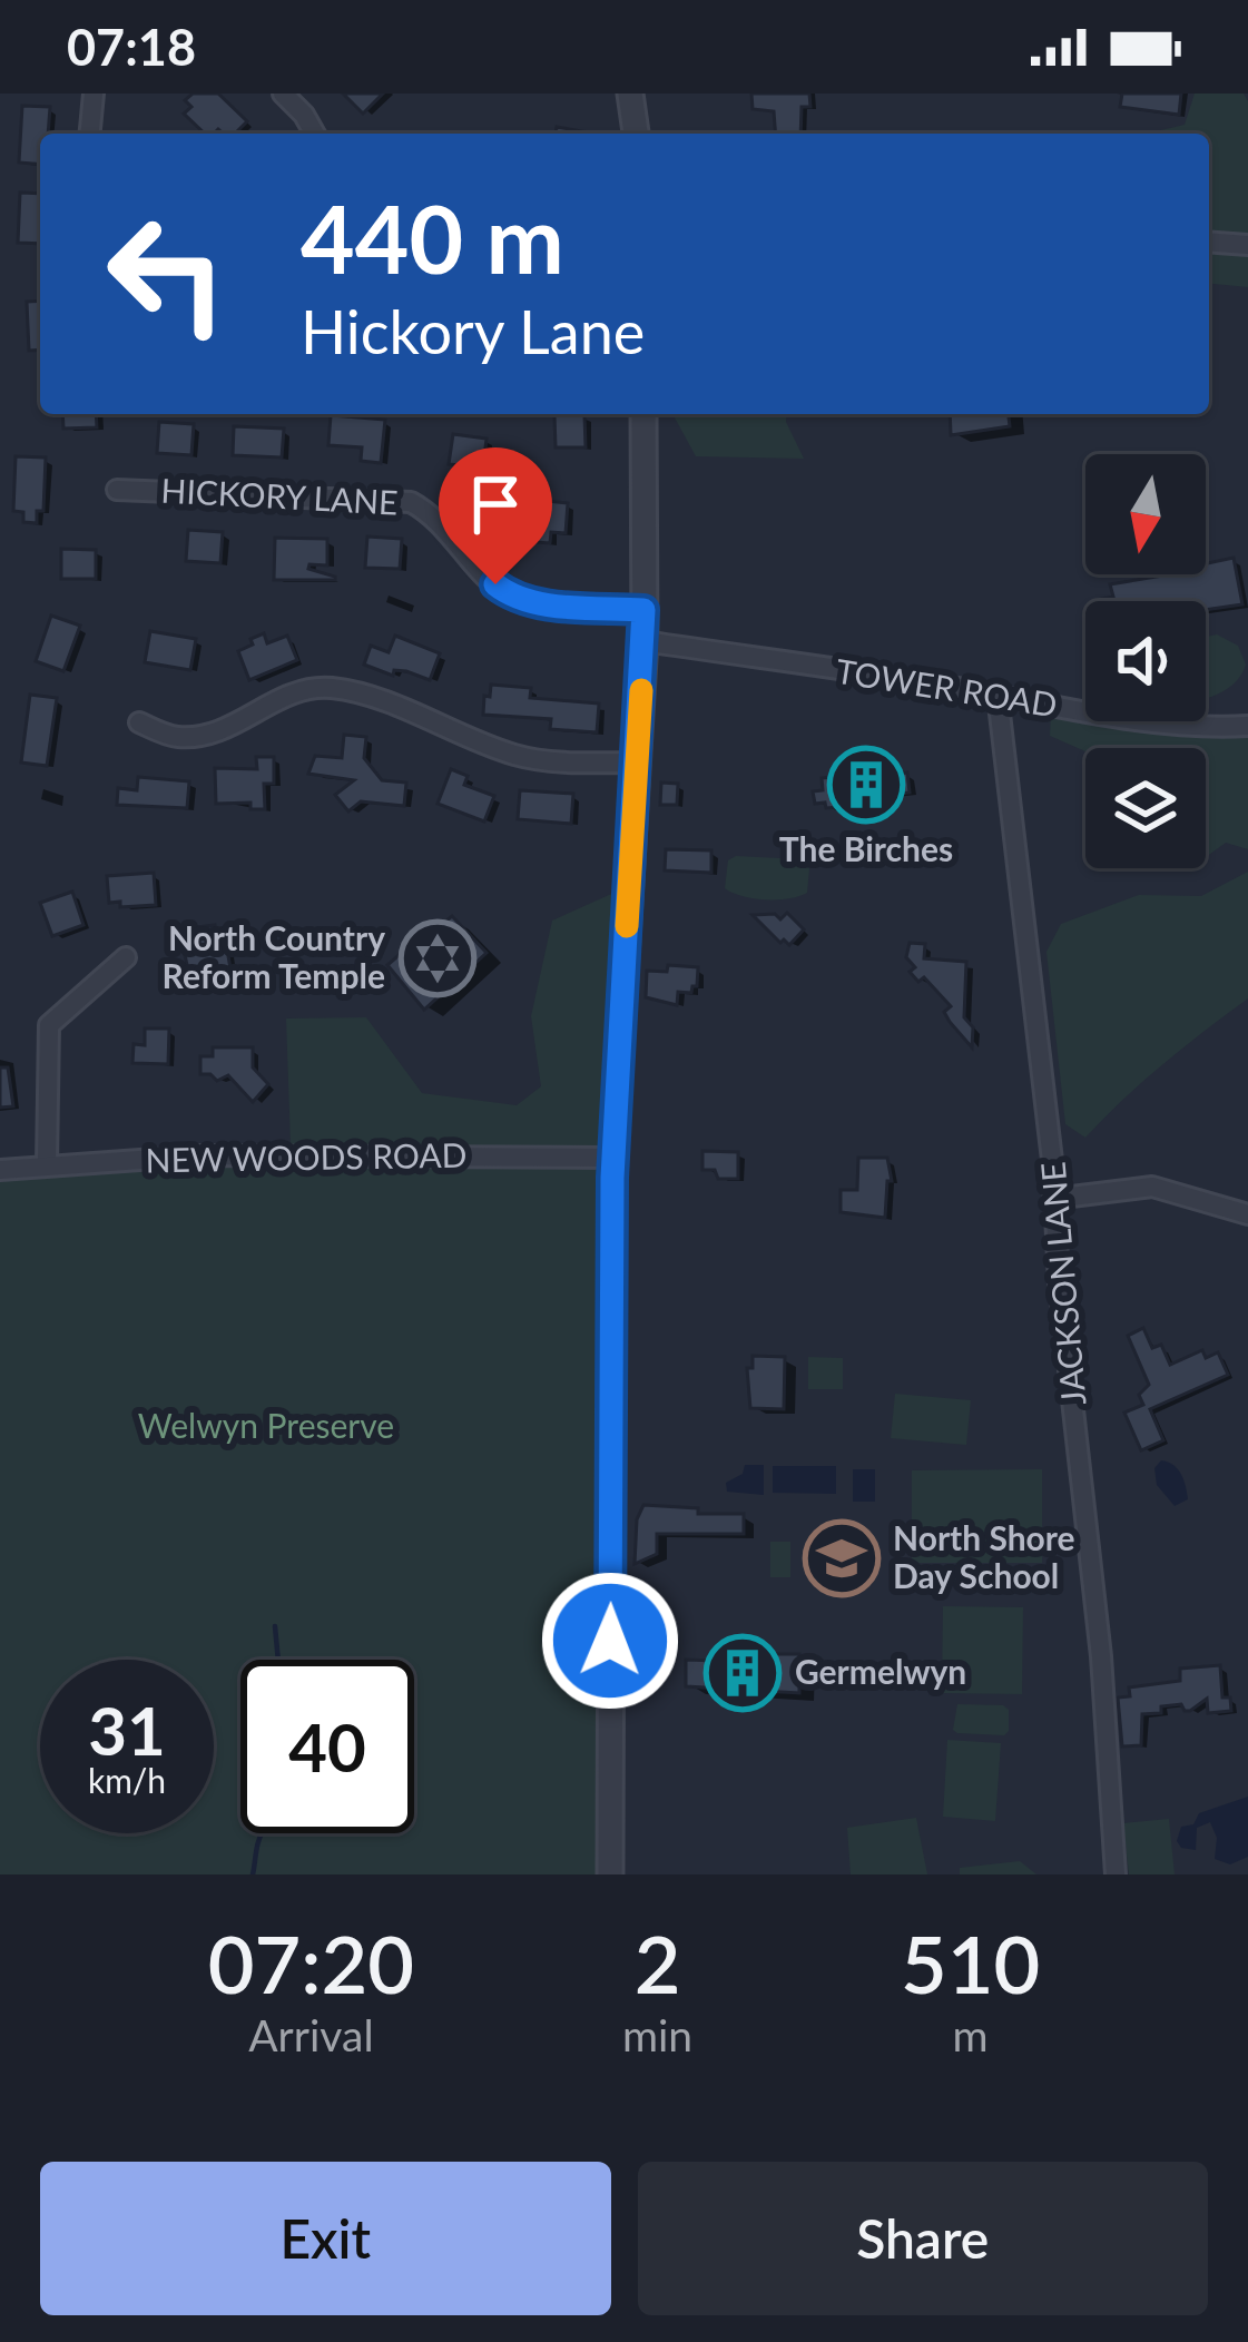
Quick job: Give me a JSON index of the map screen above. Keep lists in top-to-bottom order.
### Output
{
  "streets": {
    "street": [
      "HICKORY LANE",
      "TOWER ROAD",
      "NEW WOODS ROAD",
      "JACKSON LANE"
    ]
  },
  "crossings": [
    ["TOWER ROAD", "JACKSON LANE"]
  ],
  "parks": ["Welwyn Preserve"],
  "places": {
    "building": ["The Birches", "Germelwyn"],
    "synagogue": ["North Country Reform Temple"],
    "school or university": ["North Shore Day School"]
  },
  "north": "bottom",
  "page": {
    "status": "07:18",
    "turn": ["440 m", "Hickory Lane"],
    "speed": "31 km/h",
    "limit": "40",
    "eta": [
      "07:20",
      "Arrival",
      "2",
      "min",
      "510",
      "m"
    ],
    "buttons": ["Exit", "Share"]
  }
}
